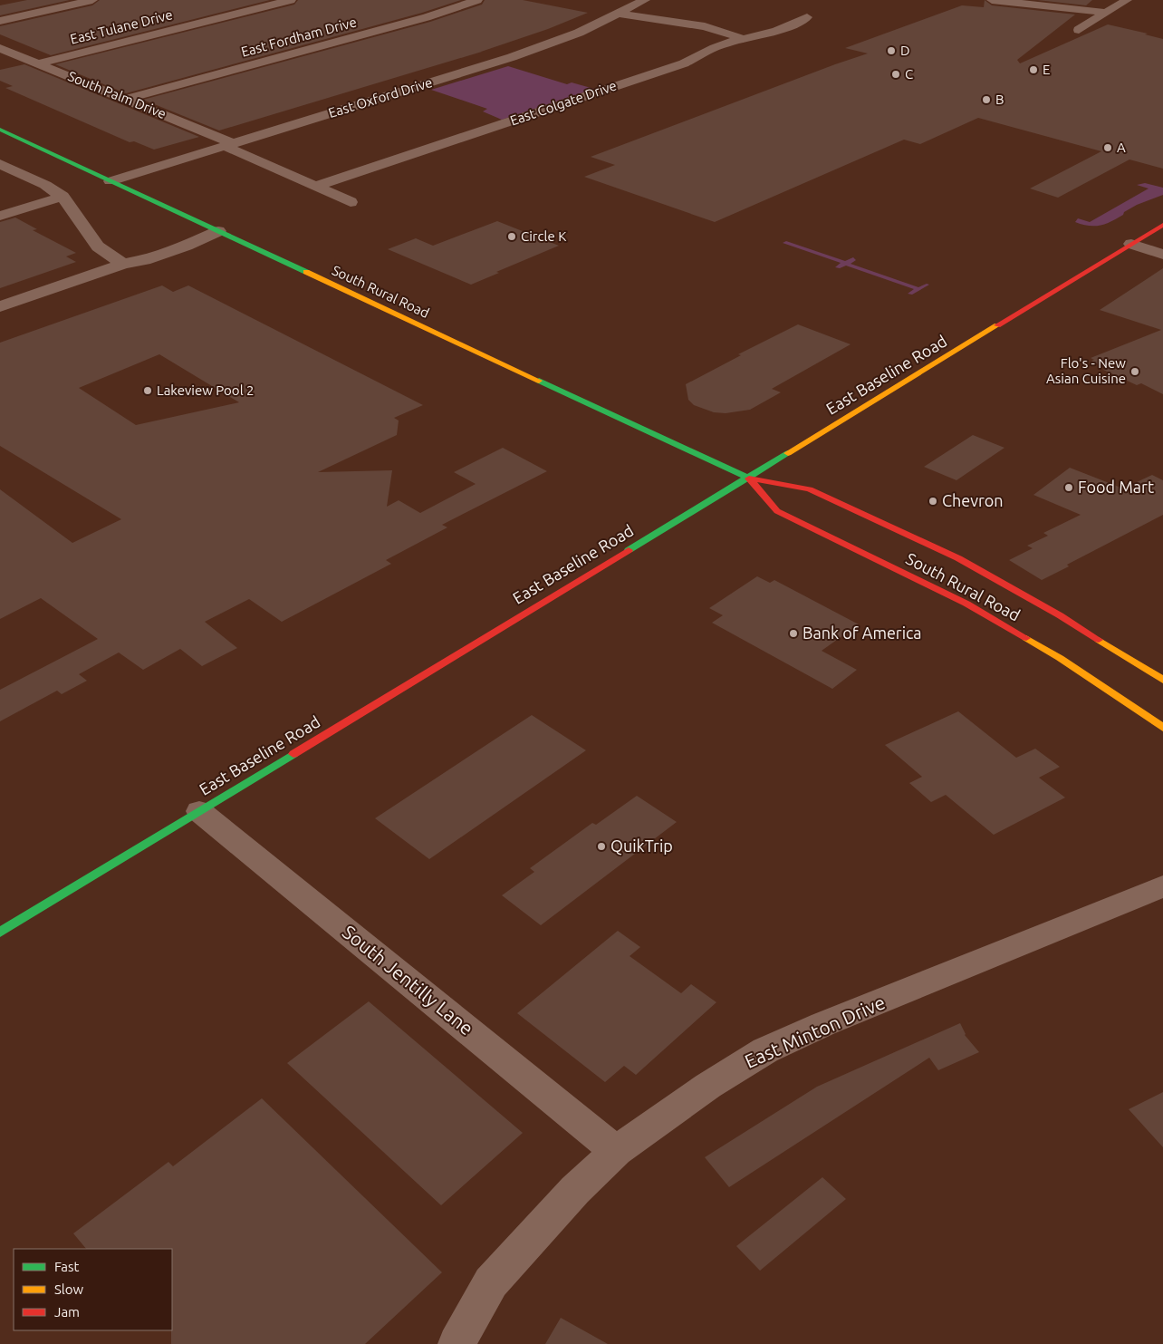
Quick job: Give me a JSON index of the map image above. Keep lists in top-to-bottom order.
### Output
{
  "streets": {
    "main road": ["South Rural Road", "East Baseline Road"],
    "street": [
      "East Tulane Drive",
      "East Fordham Drive",
      "South Palm Drive",
      "East Oxford Drive",
      "East Colgate Drive",
      "South Jentilly Lane",
      "East Minton Drive"
    ]
  },
  "crossings": [
    ["East Tulane Drive", "South Palm Drive"],
    ["East Fordham Drive", "South Palm Drive"],
    ["South Palm Drive", "East Oxford Drive"],
    ["South Palm Drive", "East Colgate Drive"],
    ["East Oxford Drive", "South Rural Road"],
    ["South Rural Road", "East Baseline Road"],
    ["East Baseline Road", "South Jentilly Lane"],
    ["South Jentilly Lane", "East Minton Drive"]
  ],
  "places": [
    "D",
    "E",
    "C",
    "B",
    "A",
    "Circle K",
    "Flo's - New Asian Cuisine",
    "Lakeview Pool 2",
    "Food Mart",
    "Chevron",
    "Bank of America",
    "QuikTrip"
  ],
  "legend": ["Fast", "Slow", "Jam"]
}
